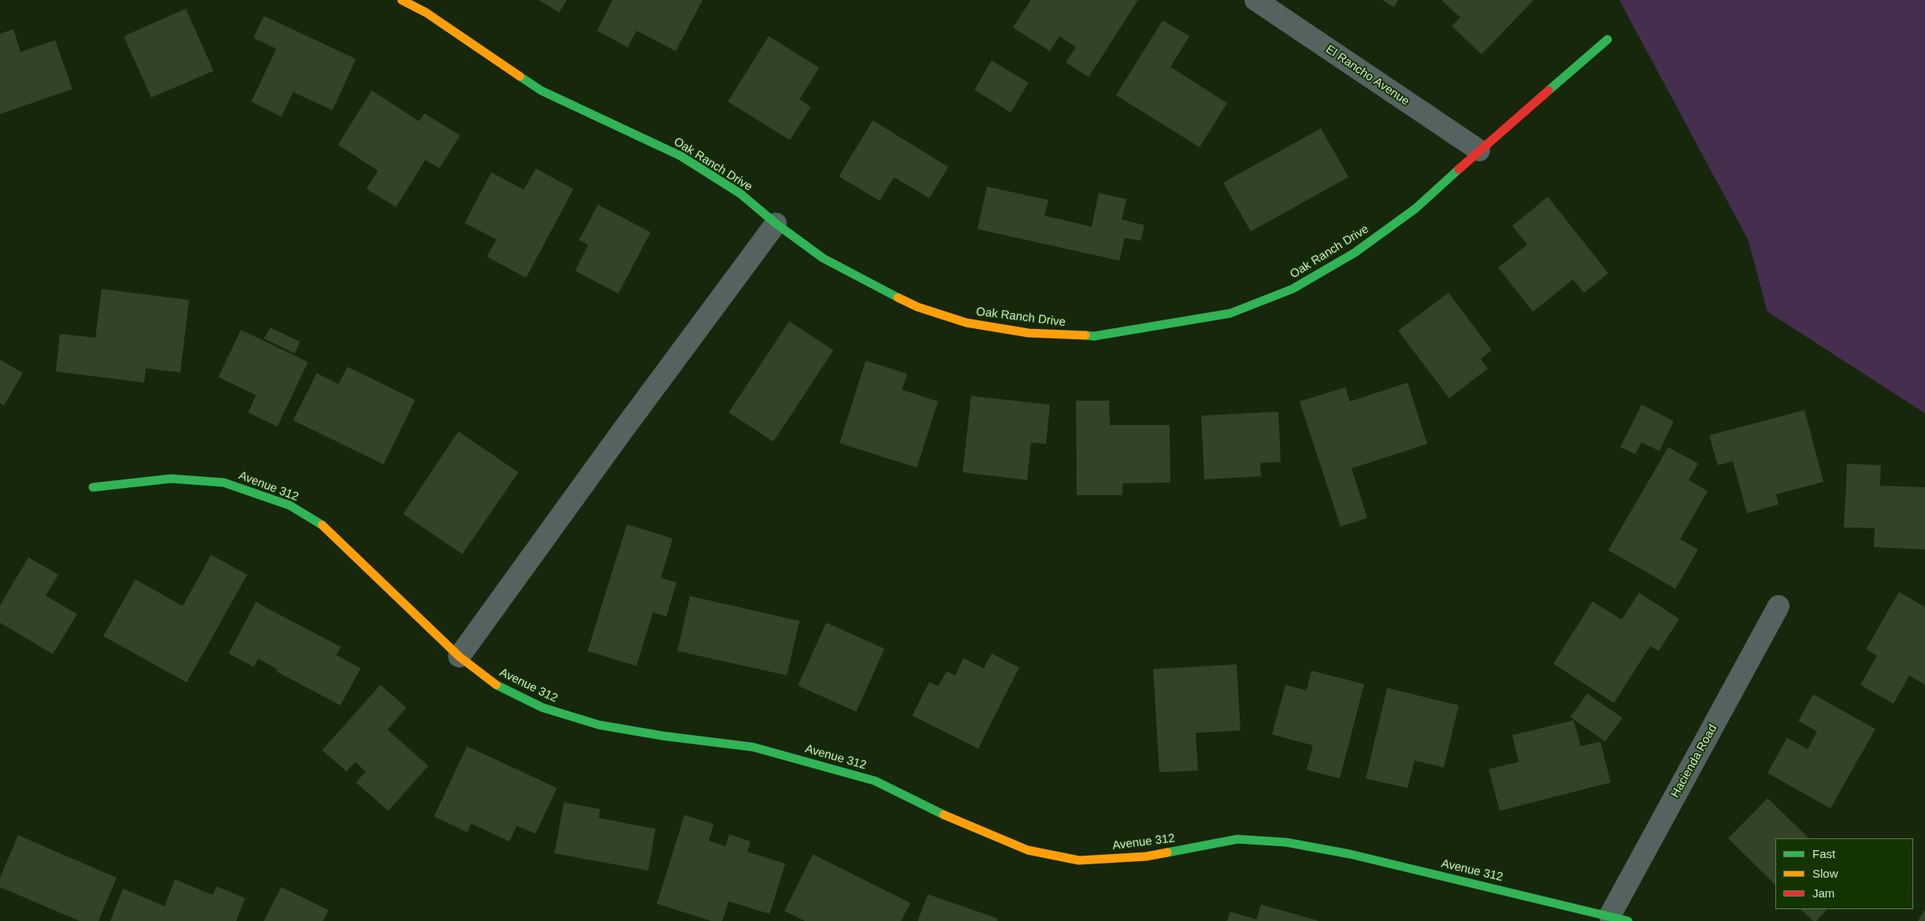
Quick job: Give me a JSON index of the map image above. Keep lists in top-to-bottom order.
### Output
{
  "streets": {
    "street": [
      "El Rancho Avenue",
      "Oak Ranch Drive",
      "Avenue 312",
      "Hacienda Road"
    ]
  },
  "crossings": [
    ["El Rancho Avenue", "Oak Ranch Drive"],
    ["Avenue 312", "Hacienda Road"]
  ],
  "legend": ["Fast", "Slow", "Jam"]
}
